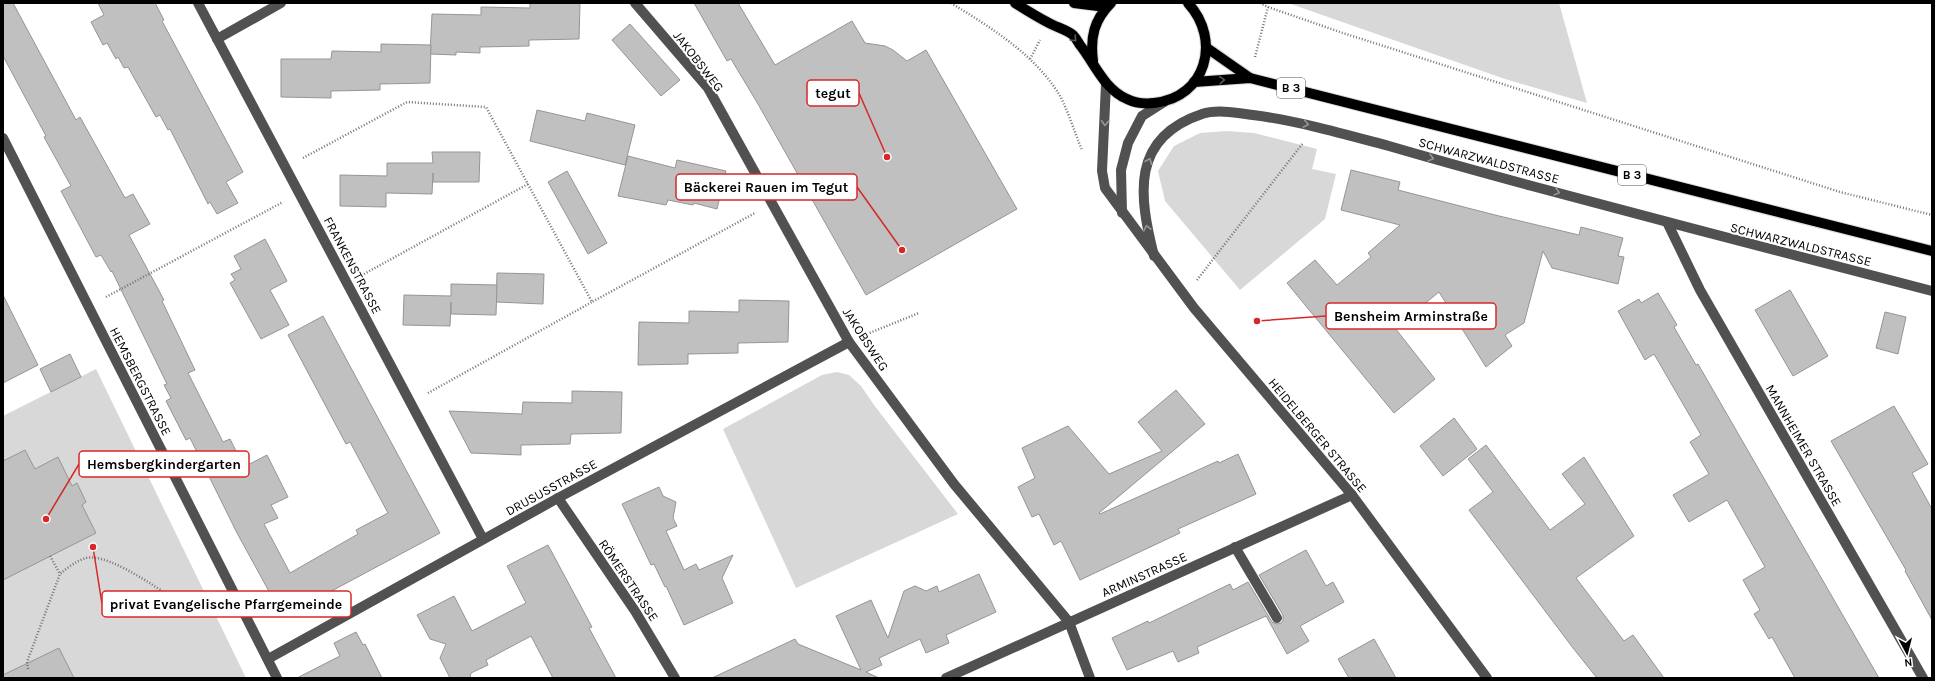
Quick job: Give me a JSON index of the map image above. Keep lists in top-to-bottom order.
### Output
{
  "streets": {
    "main road": ["B 3", "SCHWARZWALDSTRASSE"],
    "street": [
      "JAKOBSWEG",
      "FRANKENSTRASSE",
      "HEMSBERGSTRASSE",
      "HEIDELBERGER STRASSE",
      "MANNHEIMER STRASSE",
      "DRUSUSSTRASSE",
      "ARMINSTRASSE",
      "RÖMERSTRASSE"
    ]
  },
  "crossings": [
    ["JAKOBSWEG", "DRUSUSSTRASSE"],
    ["JAKOBSWEG", "ARMINSTRASSE"],
    ["SCHWARZWALDSTRASSE", "HEIDELBERGER STRASSE"],
    ["SCHWARZWALDSTRASSE", "MANNHEIMER STRASSE"],
    ["FRANKENSTRASSE", "DRUSUSSTRASSE"],
    ["HEMSBERGSTRASSE", "DRUSUSSTRASSE"],
    ["HEIDELBERGER STRASSE", "ARMINSTRASSE"],
    ["DRUSUSSTRASSE", "RÖMERSTRASSE"]
  ],
  "places": [
    "tegut",
    "Bäckerei Rauen im Tegut",
    "Bensheim Arminstraße",
    "Hemsbergkindergarten",
    "privat Evangelische Pfarrgemeinde"
  ],
  "north": "bottom"
}
